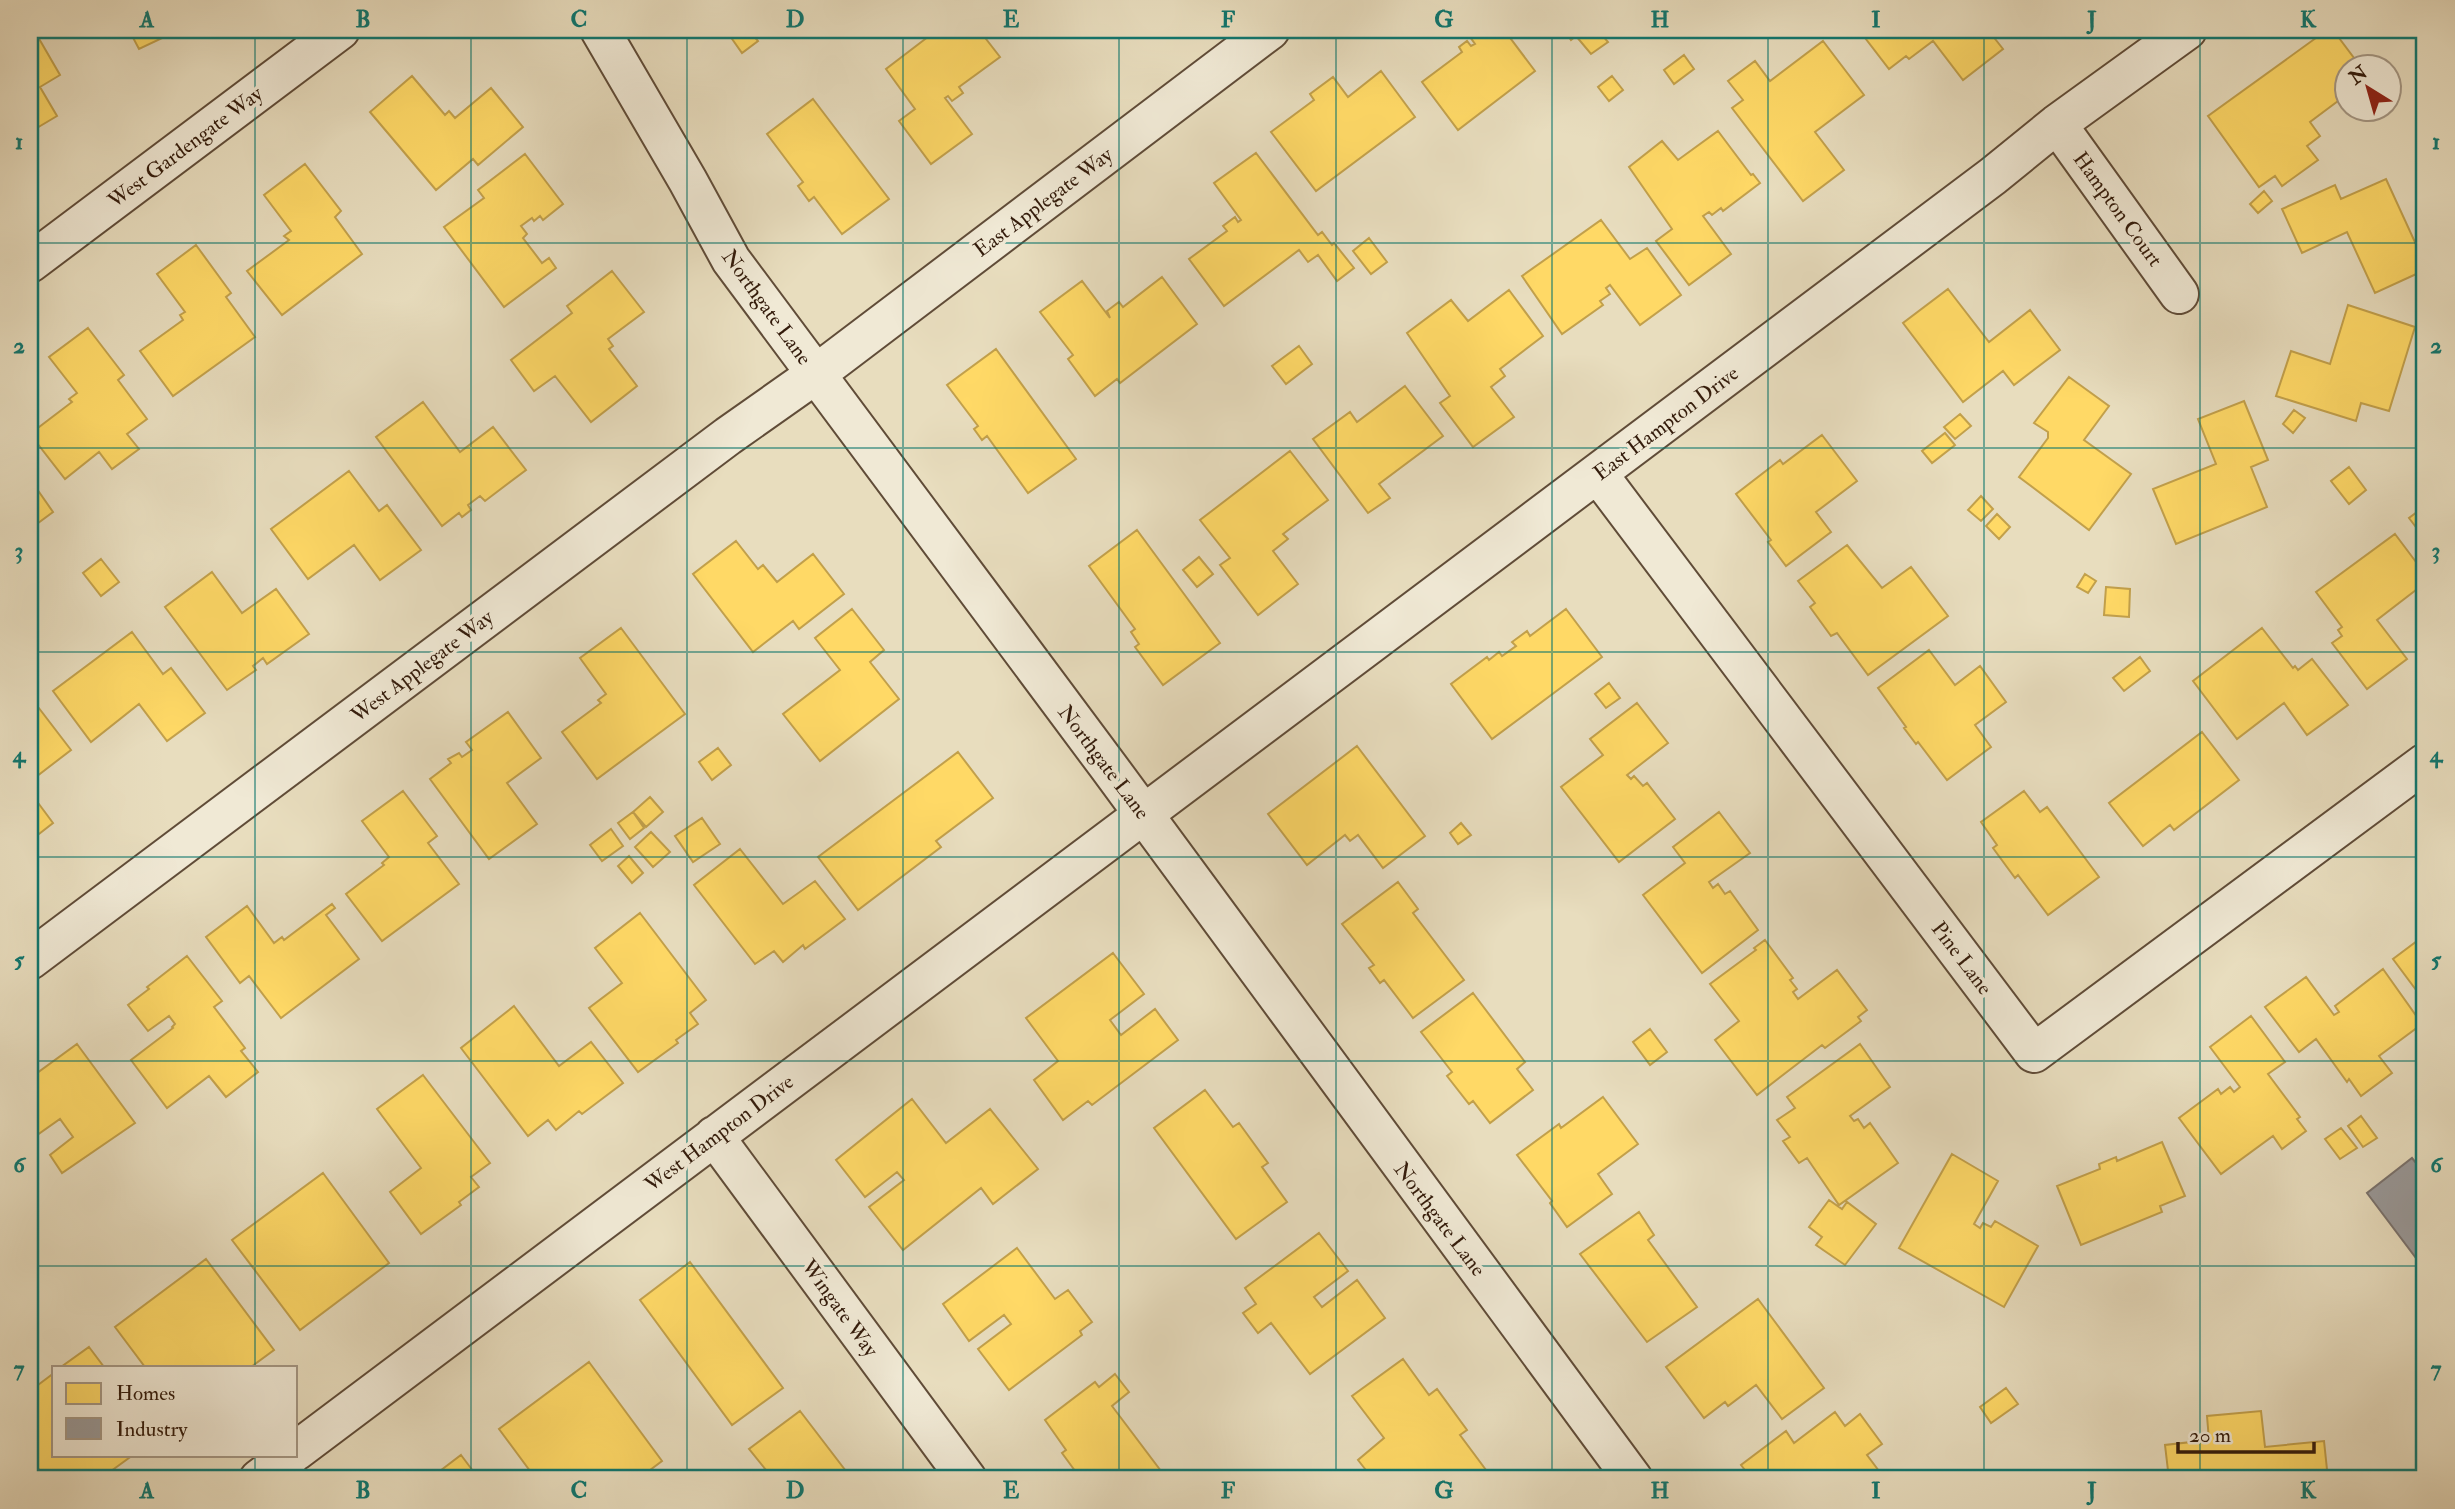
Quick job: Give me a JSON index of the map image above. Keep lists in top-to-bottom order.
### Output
{
  "streets": {
    "street": [
      "West Gardengate Way",
      "East Applegate Way",
      "Hampton Court",
      "Northgate Lane",
      "East Hampton Drive",
      "West Applegate Way",
      "Pine Lane",
      "West Hampton Drive",
      "Wingate Way"
    ]
  },
  "crossings": [
    ["East Applegate Way", "Northgate Lane"],
    ["East Applegate Way", "West Applegate Way"],
    ["Hampton Court", "East Hampton Drive"],
    ["Northgate Lane", "East Hampton Drive"],
    ["Northgate Lane", "West Applegate Way"],
    ["Northgate Lane", "West Hampton Drive"],
    ["East Hampton Drive", "Pine Lane"],
    ["East Hampton Drive", "West Hampton Drive"],
    ["West Hampton Drive", "Wingate Way"]
  ],
  "legend": ["Homes", "Industry"],
  "scale_bar": "20 m",
  "north": "top left",
  "grid": {
    "columns": [
      "A",
      "B",
      "C",
      "D",
      "E",
      "F",
      "G",
      "H",
      "I",
      "J",
      "K"
    ],
    "rows": [
      "1",
      "2",
      "3",
      "4",
      "5",
      "6",
      "7"
    ]
  }
}
